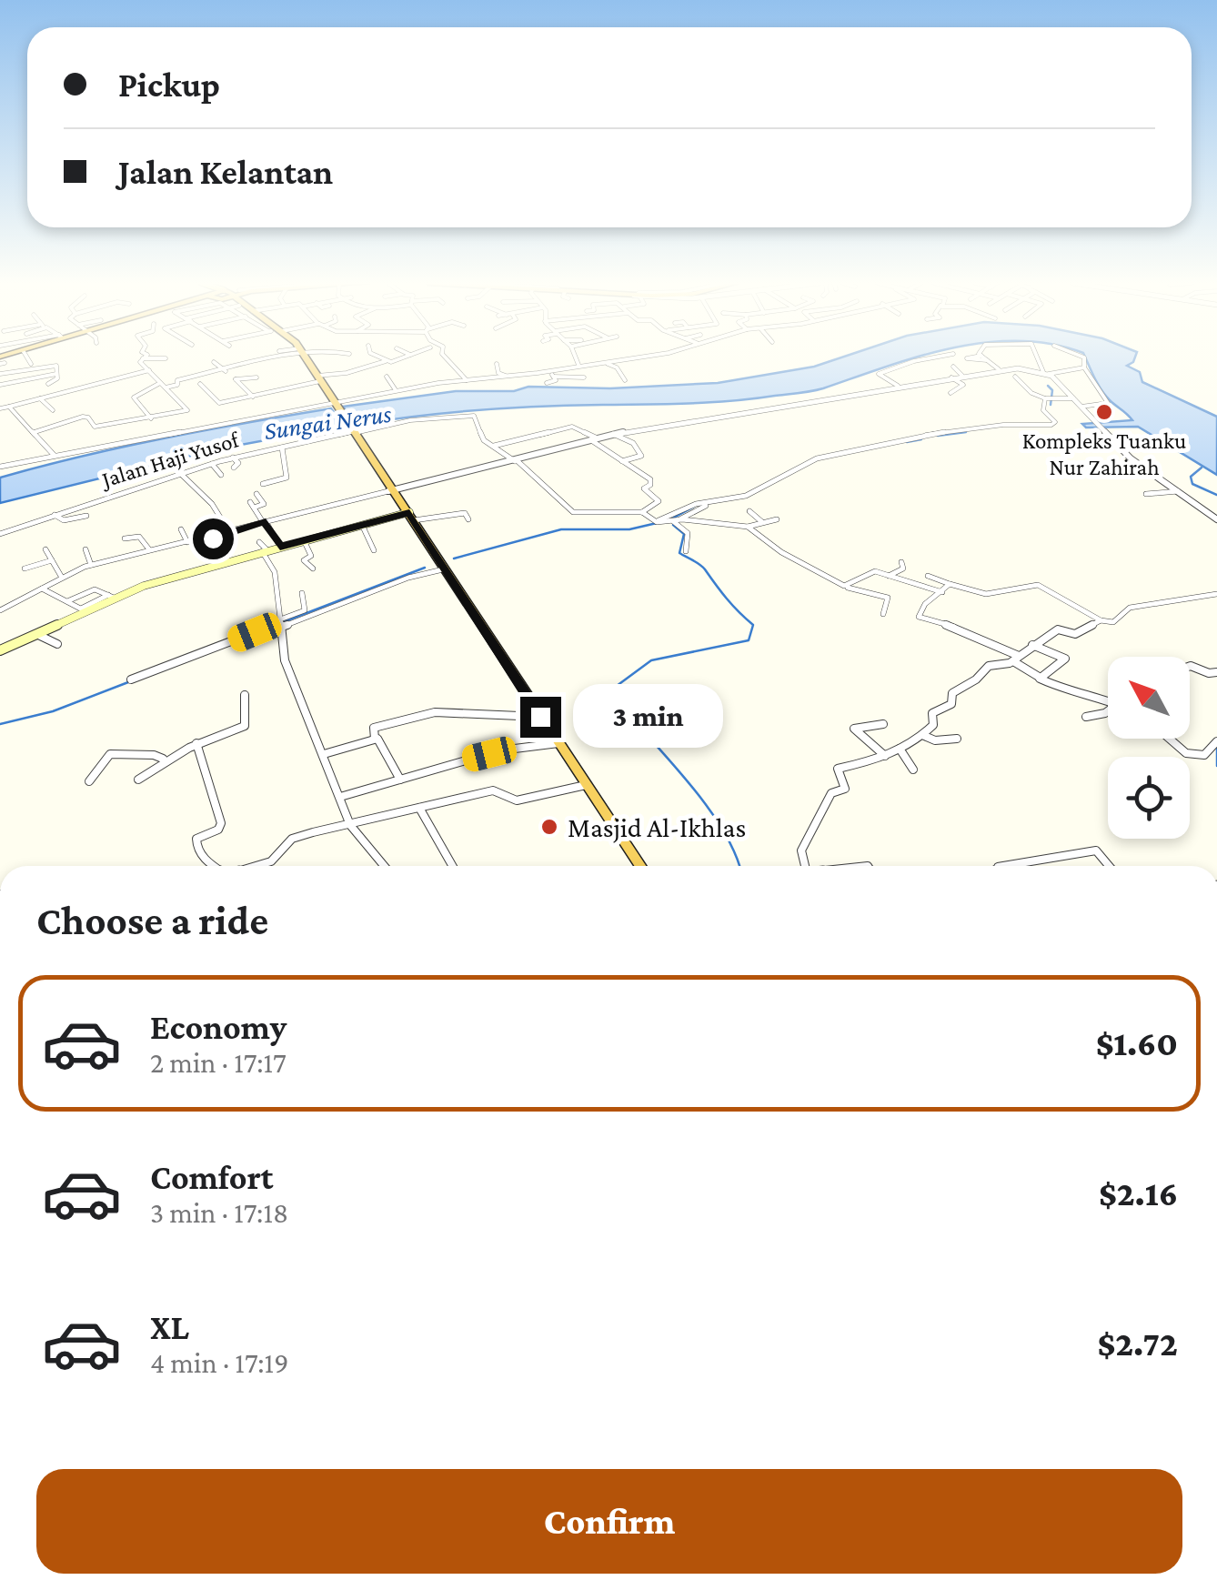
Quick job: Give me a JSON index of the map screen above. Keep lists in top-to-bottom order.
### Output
{
  "streets": {
    "street": ["Jalan Haji Yusof"]
  },
  "water": ["Sungai Nerus"],
  "places": ["Kompleks Tuanku Nur Zahirah", "Masjid Al-Ikhlas"],
  "north": "top left",
  "page": {
    "banner": ["Pickup", "Jalan Kelantan"],
    "bubble": "3 min",
    "heading": "Choose a ride",
    "list": [
      {
        "name": "Economy",
        "note": "2 min · 17:17",
        "value": "$1.60"
      },
      {
        "name": "Comfort",
        "note": "3 min · 17:18",
        "value": "$2.16"
      },
      {
        "name": "XL",
        "note": "4 min · 17:19",
        "value": "$2.72"
      }
    ],
    "buttons": "Confirm"
  }
}
